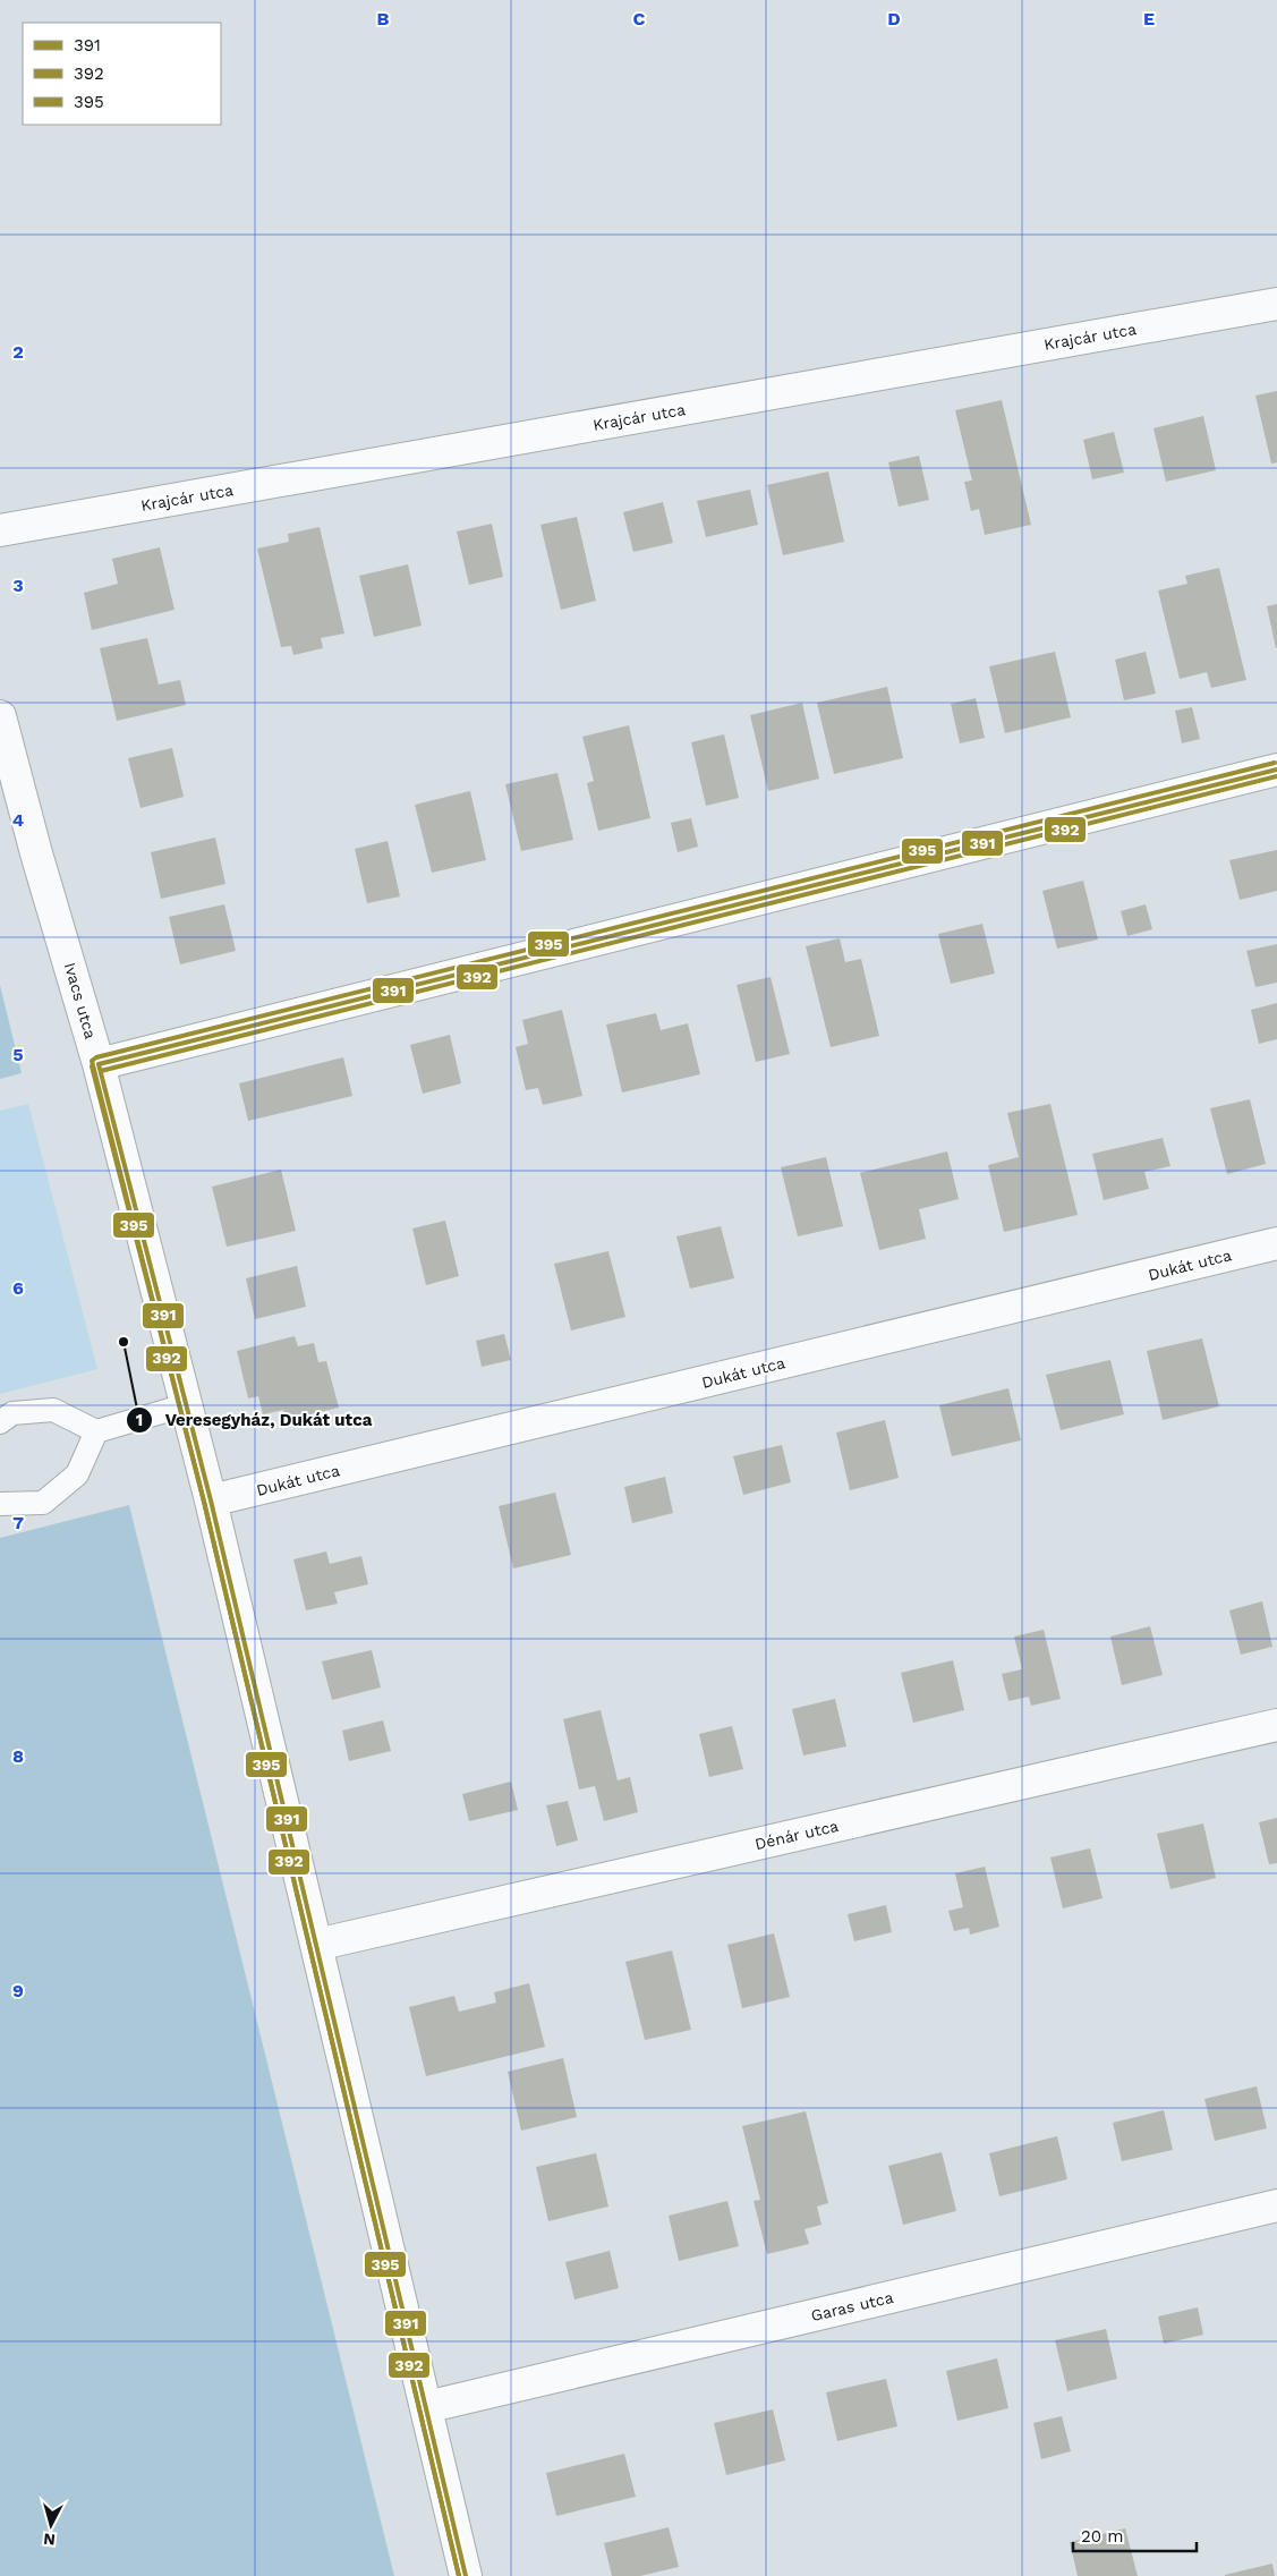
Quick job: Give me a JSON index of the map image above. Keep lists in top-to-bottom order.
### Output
{
  "streets": {
    "street": [
      "Krajcár utca",
      "Ivacs utca",
      "Dukát utca",
      "Dénár utca",
      "Garas utca"
    ]
  },
  "crossings": [
    ["Ivacs utca", "Dukát utca"],
    ["Ivacs utca", "Dénár utca"],
    ["Ivacs utca", "Garas utca"]
  ],
  "places": ["Veresegyház, Dukát utca"],
  "lines": ["transit line 395", "transit line 391", "transit line 392"],
  "legend": ["391", "392", "395"],
  "scale_bar": "20 m",
  "north": "bottom",
  "grid": {
    "columns": [
      "B",
      "C",
      "D",
      "E"
    ],
    "rows": [
      "2",
      "3",
      "4",
      "5",
      "6",
      "7",
      "8",
      "9"
    ]
  }
}
